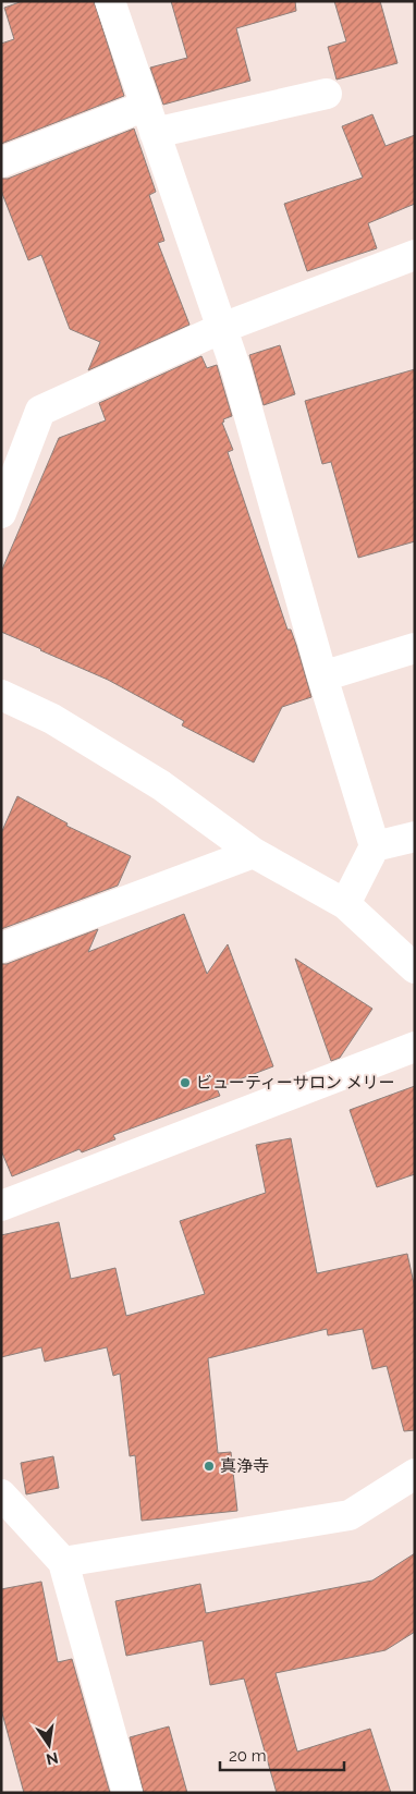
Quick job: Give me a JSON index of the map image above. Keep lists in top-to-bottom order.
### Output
{
  "places": ["ビューティーサロン メリー", "真浄寺"],
  "scale_bar": "20 m",
  "north": "bottom"
}
